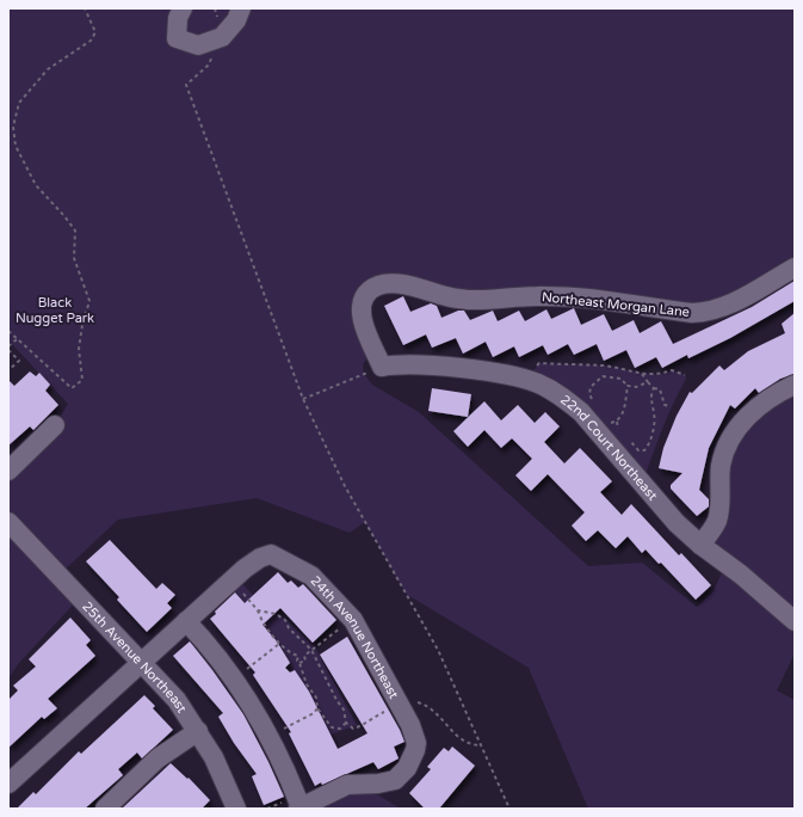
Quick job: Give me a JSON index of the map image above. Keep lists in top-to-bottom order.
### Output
{
  "streets": {
    "street": [
      "Northeast Morgan Lane",
      "22nd Court Northeast",
      "24th Avenue Northeast",
      "25th Avenue Northeast"
    ]
  },
  "crossings": [
    ["Northeast Morgan Lane", "22nd Court Northeast"]
  ],
  "parks": ["Black Nugget Park"]
}
